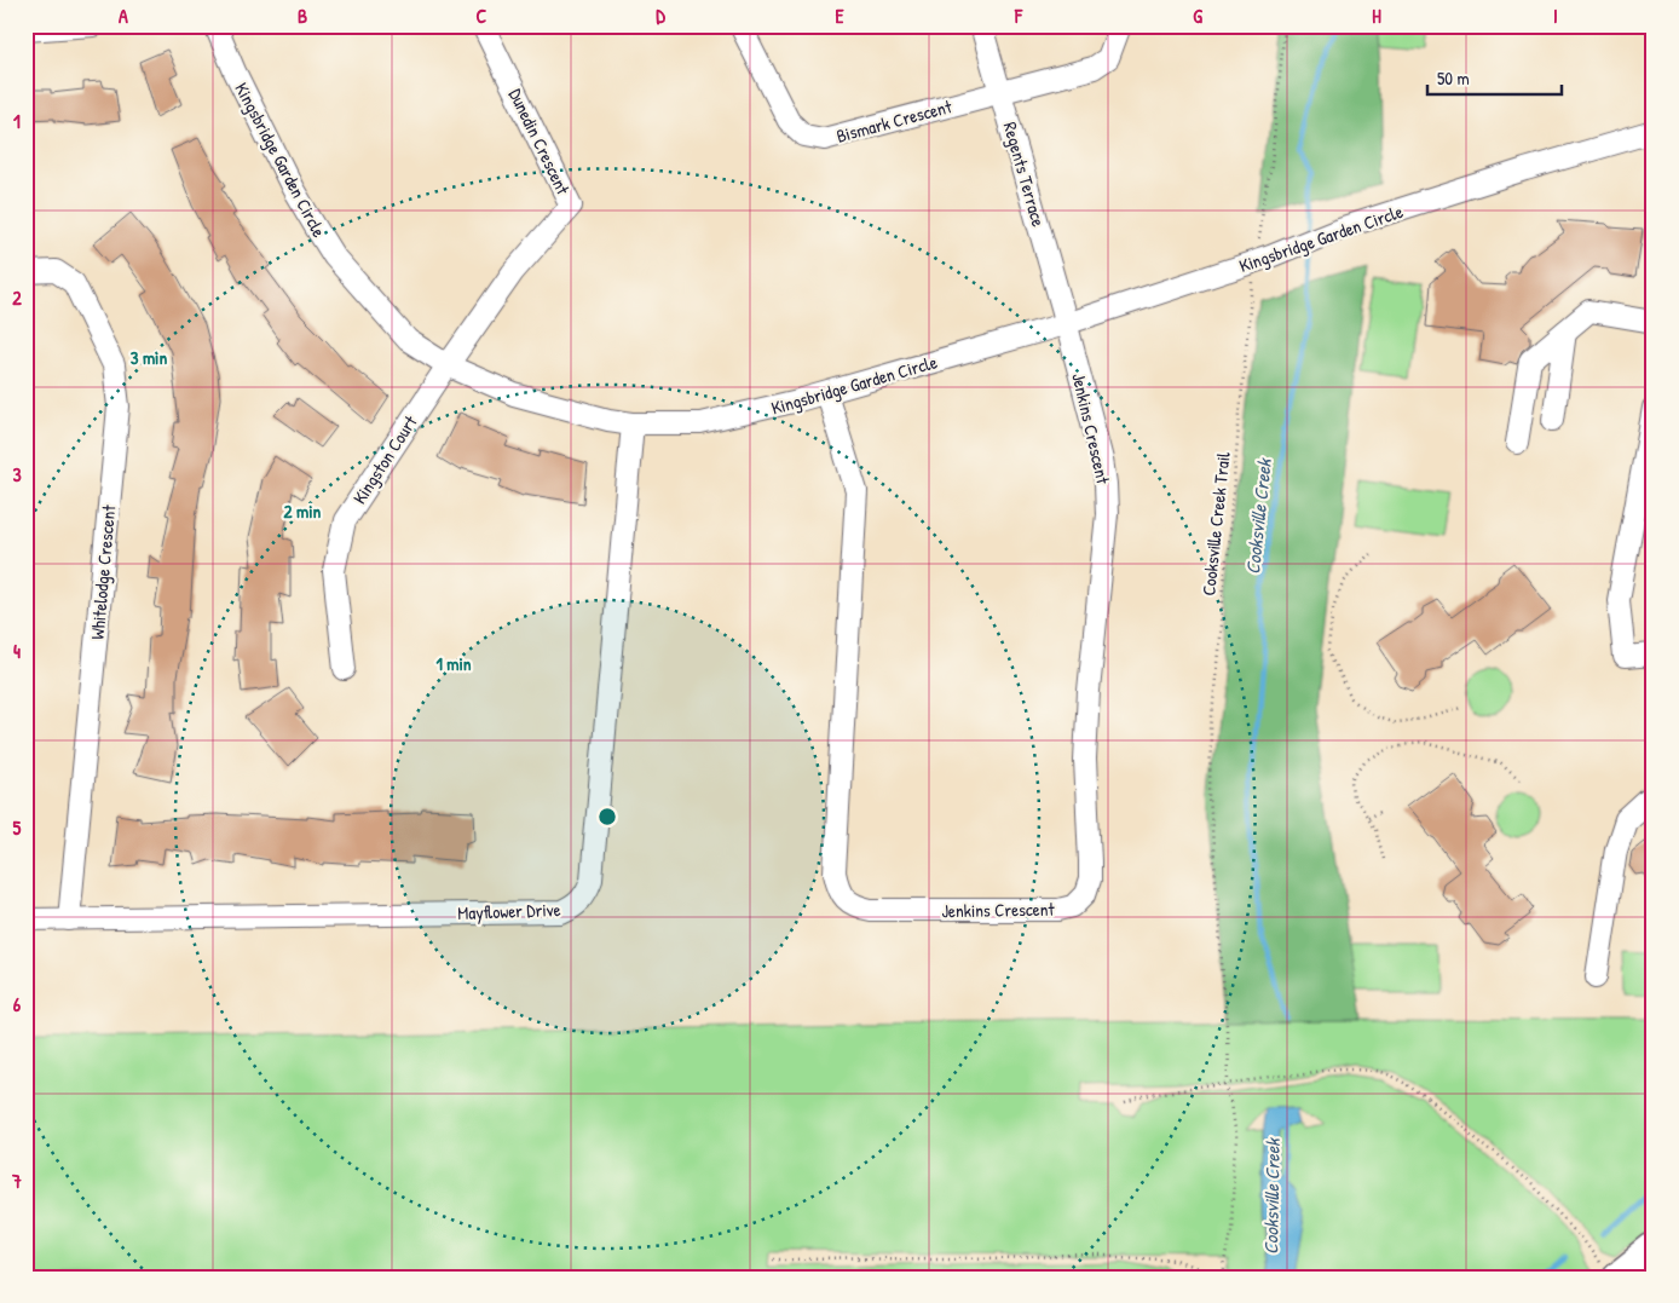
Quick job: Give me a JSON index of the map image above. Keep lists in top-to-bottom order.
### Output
{
  "streets": {
    "street": [
      "Bismark Crescent",
      "Dunedin Crescent",
      "Kingsbridge Garden Circle",
      "Regents Terrace",
      "Jenkins Crescent",
      "Kingston Court",
      "Whitelodge Crescent",
      "Mayflower Drive"
    ],
    "path": ["Cooksville Creek Trail"]
  },
  "crossings": [
    ["Bismark Crescent", "Regents Terrace"],
    ["Dunedin Crescent", "Kingsbridge Garden Circle"],
    ["Dunedin Crescent", "Kingston Court"],
    ["Kingsbridge Garden Circle", "Regents Terrace"],
    ["Kingsbridge Garden Circle", "Jenkins Crescent"],
    ["Kingsbridge Garden Circle", "Kingston Court"],
    ["Kingsbridge Garden Circle", "Cooksville Creek Trail"],
    ["Kingsbridge Garden Circle", "Mayflower Drive"],
    ["Regents Terrace", "Jenkins Crescent"],
    ["Whitelodge Crescent", "Mayflower Drive"]
  ],
  "water": ["Cooksville Creek"],
  "scale_bar": "50 m",
  "grid": {
    "columns": [
      "A",
      "B",
      "C",
      "D",
      "E",
      "F",
      "G",
      "H",
      "I"
    ],
    "rows": [
      "1",
      "2",
      "3",
      "4",
      "5",
      "6",
      "7"
    ]
  },
  "rings": ["3 min", "2 min", "1 min"]
}
